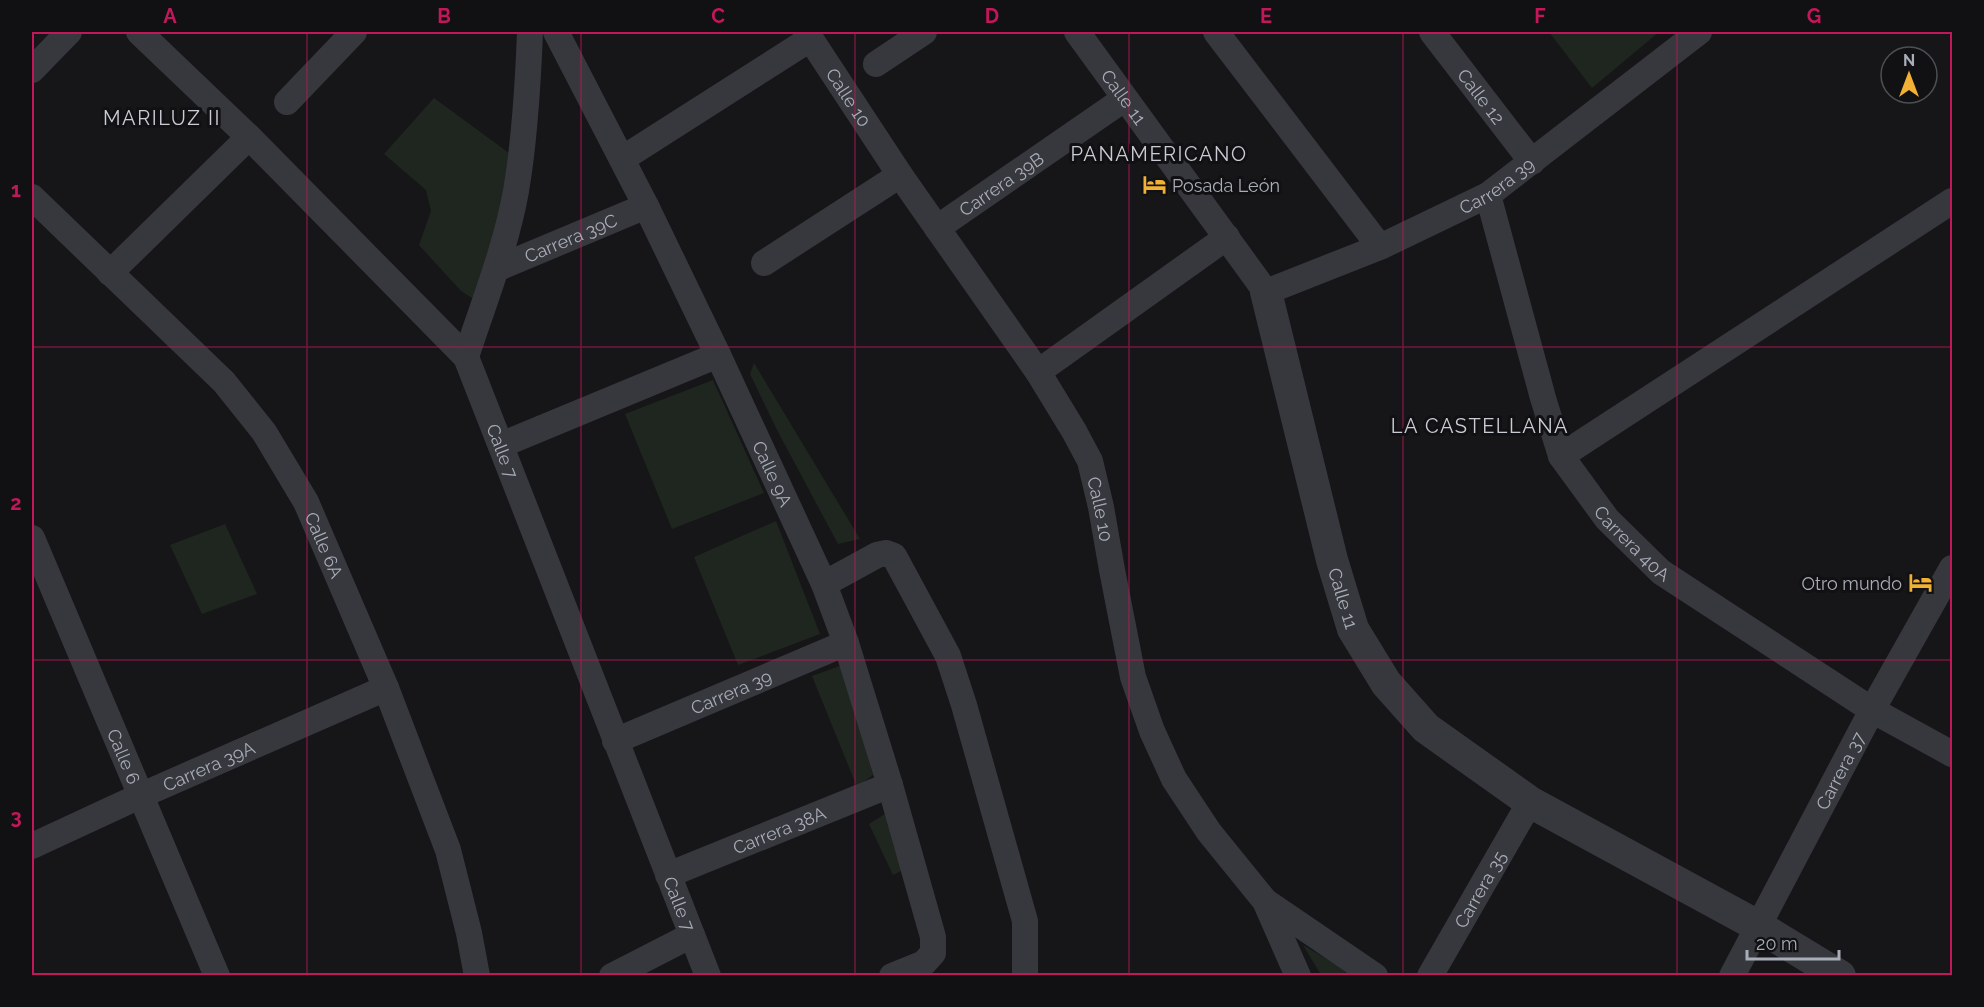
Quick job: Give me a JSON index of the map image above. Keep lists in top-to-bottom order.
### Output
{
  "streets": {
    "street": [
      "Calle 11",
      "Calle 12",
      "Calle 10",
      "Carrera 39B",
      "Carrera 39",
      "Carrera 39C",
      "Calle 7",
      "Calle 9A",
      "Carrera 40A",
      "Calle 6A",
      "Calle 6",
      "Carrera 39A",
      "Carrera 37",
      "Carrera 38A",
      "Carrera 35"
    ]
  },
  "crossings": [
    ["Calle 11", "Carrera 39B"],
    ["Calle 11", "Carrera 39"],
    ["Calle 11", "Carrera 37"],
    ["Calle 11", "Carrera 35"],
    ["Calle 12", "Carrera 39"],
    ["Calle 10", "Carrera 39B"],
    ["Carrera 39", "Calle 7"],
    ["Carrera 39", "Calle 9A"],
    ["Carrera 39", "Carrera 40A"],
    ["Carrera 39C", "Calle 9A"],
    ["Calle 7", "Carrera 38A"],
    ["Calle 9A", "Carrera 38A"],
    ["Carrera 40A", "Carrera 37"],
    ["Calle 6A", "Carrera 39A"],
    ["Calle 6", "Carrera 39A"]
  ],
  "districts": ["MARILUZ II", "PANAMERICANO", "LA CASTELLANA"],
  "places": {
    "hotel": ["Posada León", "Otro mundo"]
  },
  "scale_bar": "20 m",
  "north": "top",
  "grid": {
    "columns": [
      "A",
      "B",
      "C",
      "D",
      "E",
      "F",
      "G"
    ],
    "rows": ["1", "2", "3"]
  }
}
